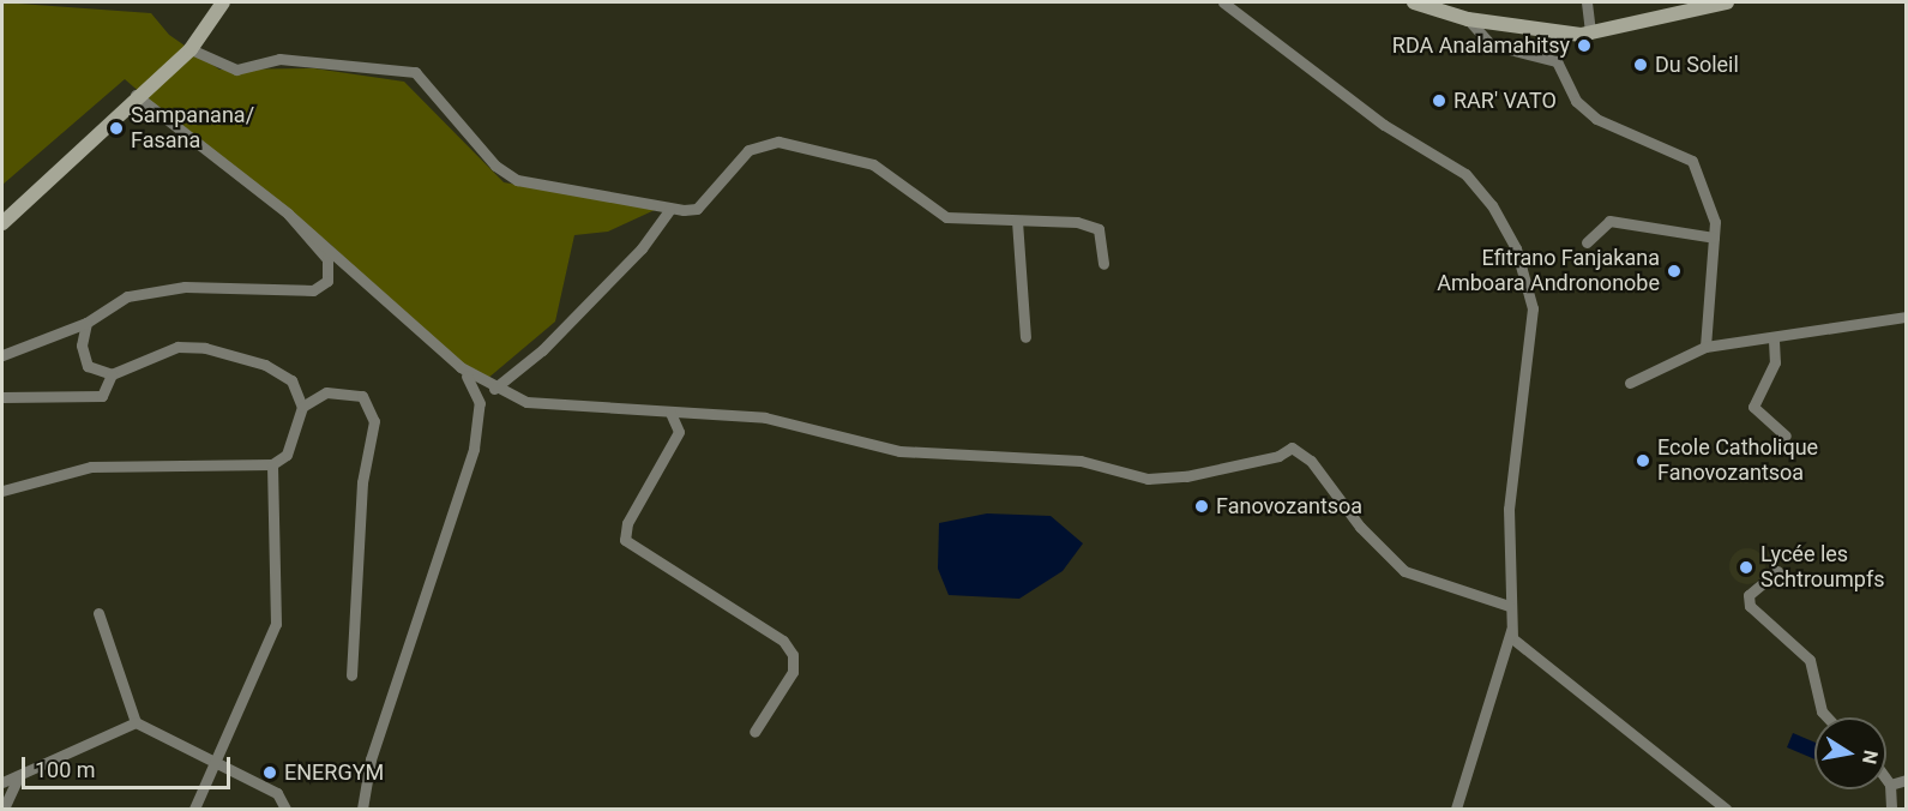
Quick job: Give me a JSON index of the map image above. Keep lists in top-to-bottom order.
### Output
{
  "places": [
    "RDA Analamahitsy",
    "Du Soleil",
    "RAR' VATO",
    "Sampanana/ Fasana",
    "Efitrano Fanjakana Amboara Andrononobe",
    "Ecole Catholique Fanovozantsoa",
    "Fanovozantsoa",
    "Lycée les Schtroumpfs",
    "ENERGYM"
  ],
  "scale_bar": "100 m",
  "north": "right"
}
